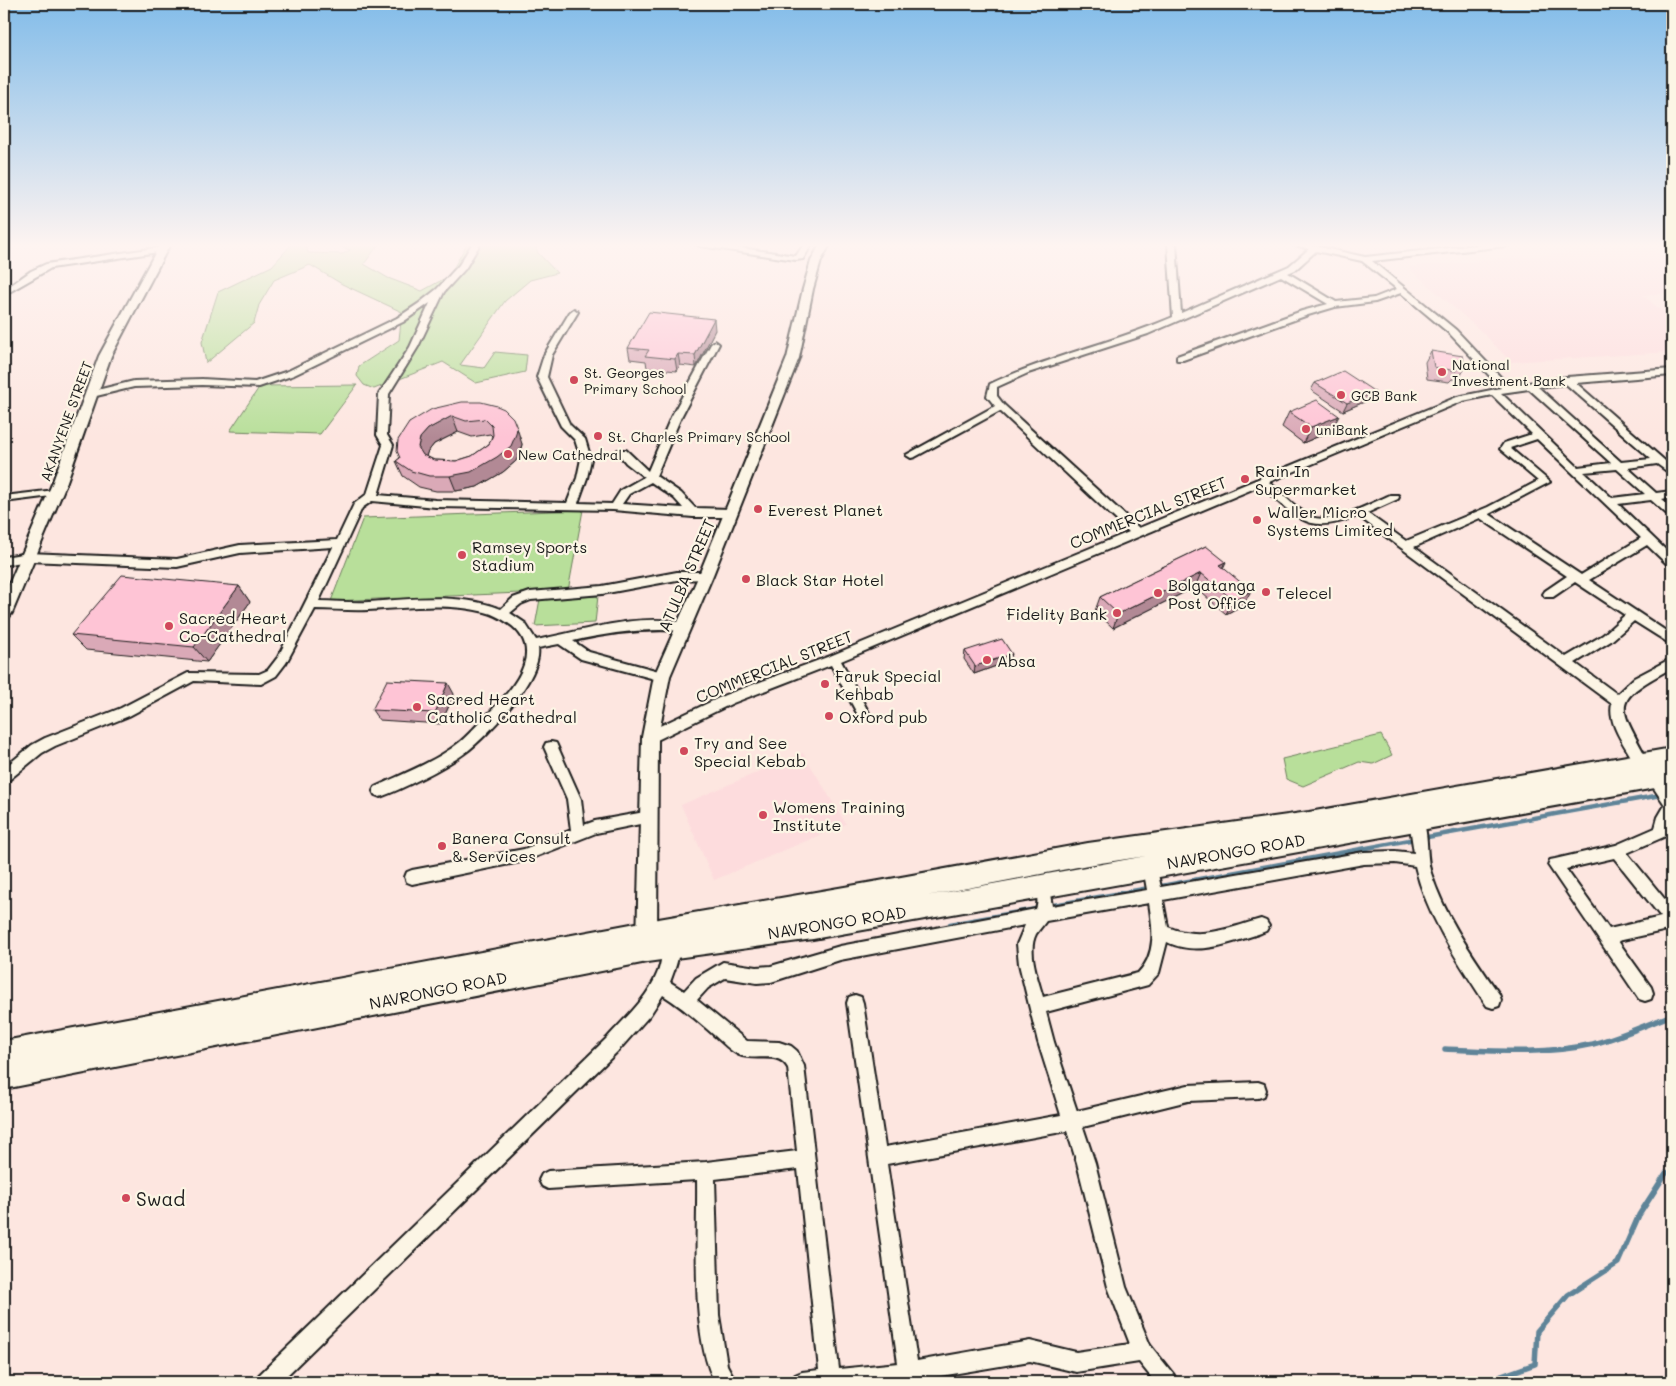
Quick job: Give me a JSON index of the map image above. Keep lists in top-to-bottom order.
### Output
{
  "streets": {
    "highway": ["NAVRONGO ROAD"],
    "street": ["AKANYENE STREET", "COMMERCIAL STREET", "ATULBA STREET"]
  },
  "crossings": [
    ["COMMERCIAL STREET", "ATULBA STREET"],
    ["ATULBA STREET", "NAVRONGO ROAD"]
  ],
  "places": [
    "National Investment Bank",
    "St. Georges Primary School",
    "GCB Bank",
    "uniBank",
    "St. Charles Primary School",
    "New Cathedral",
    "Rain In Supermarket",
    "Everest Planet",
    "Waller Micro Systems Limited",
    "Ramsey Sports Stadium",
    "Black Star Hotel",
    "Telecel",
    "Bolgatanga Post Office",
    "Fidelity Bank",
    "Sacred Heart Co-Cathedral",
    "Absa",
    "Faruk Special Kehbab",
    "Sacred Heart Catholic Cathedral",
    "Oxford pub",
    "Try and See Special Kebab",
    "Womens Training Institute",
    "Banera Consult & Services",
    "Swad"
  ]
}
